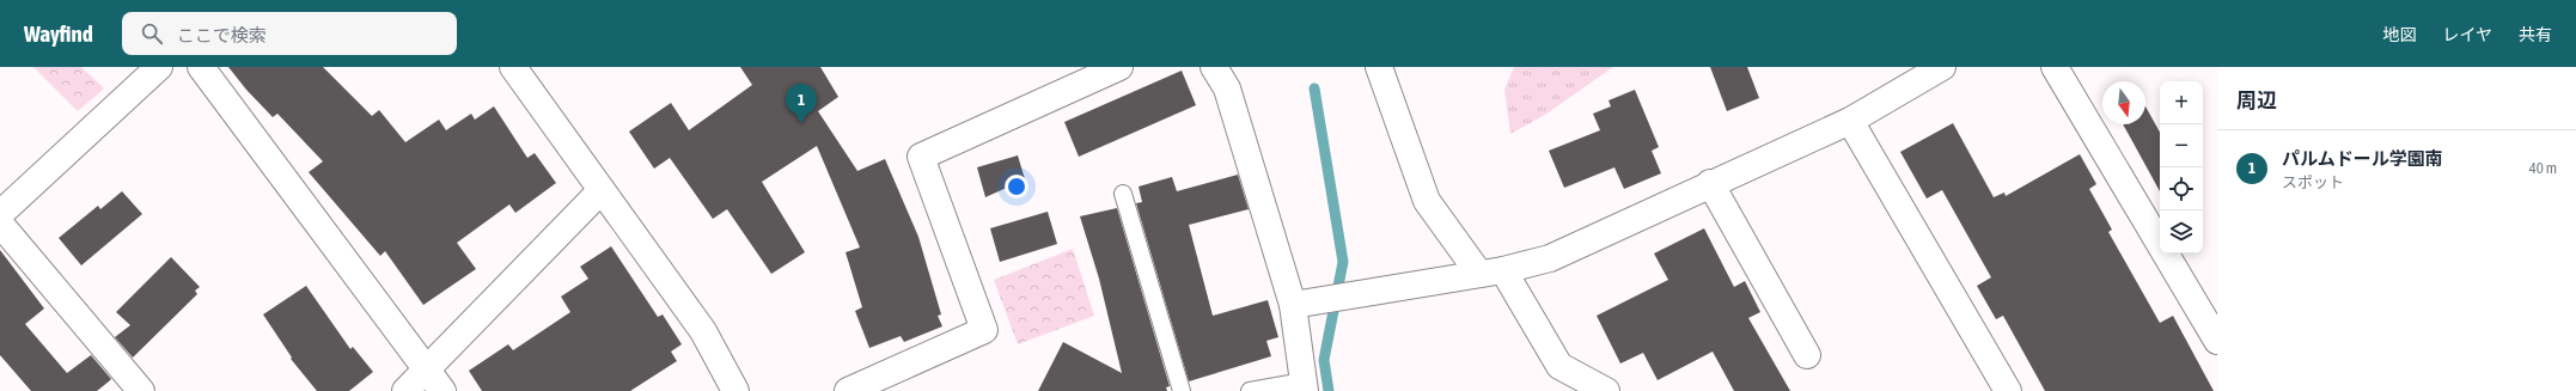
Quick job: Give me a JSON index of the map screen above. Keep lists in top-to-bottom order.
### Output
{
  "north": "bottom",
  "page": {
    "header": "Wayfind",
    "search": "ここで検索",
    "nav": ["地図", "レイヤ", "共有"],
    "heading": "周辺",
    "map_buttons": ["+", "−"],
    "pins": "1",
    "list": [
      {
        "mark": "1",
        "name": "パルムドール学園南",
        "note": "スポット",
        "value": "40 m"
      }
    ]
  }
}
